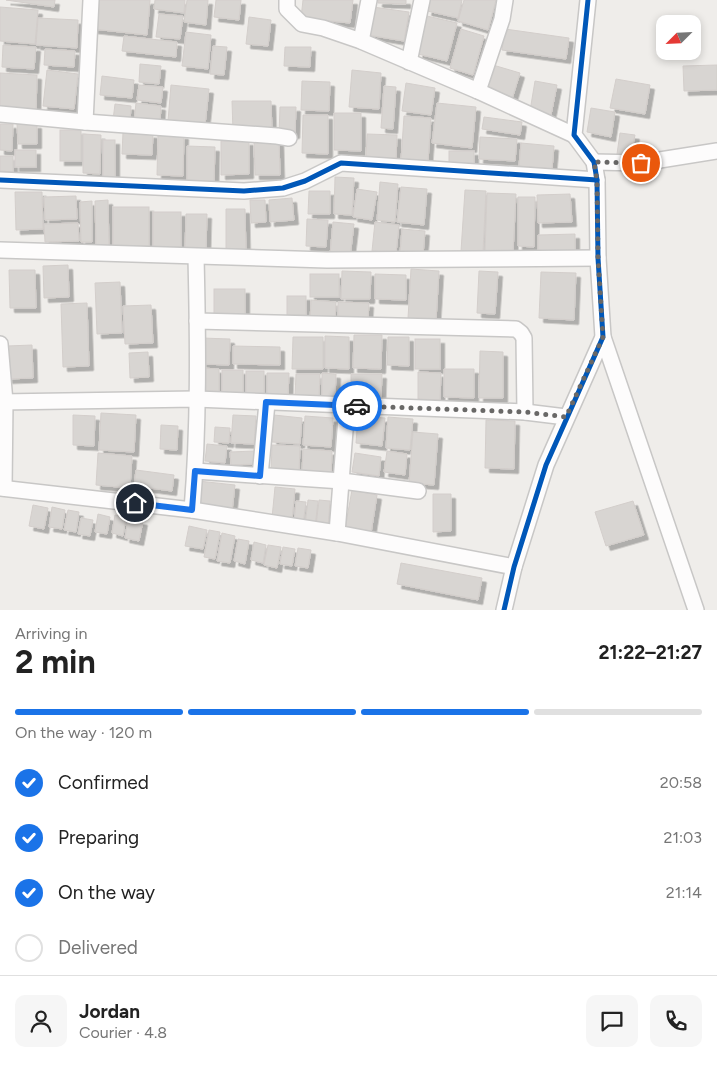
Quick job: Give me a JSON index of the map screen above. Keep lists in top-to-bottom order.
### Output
{
  "north": "bottom left",
  "page": {
    "heading": ["2 min", "Arriving in", "21:22–21:27"],
    "panel": ["Jordan", "Courier · 4.8"],
    "bar": "On the way · 120 m",
    "list": [
      ["Confirmed", "20:58"],
      ["Preparing", "21:03"],
      ["On the way", "21:14"],
      "Delivered"
    ]
  }
}
